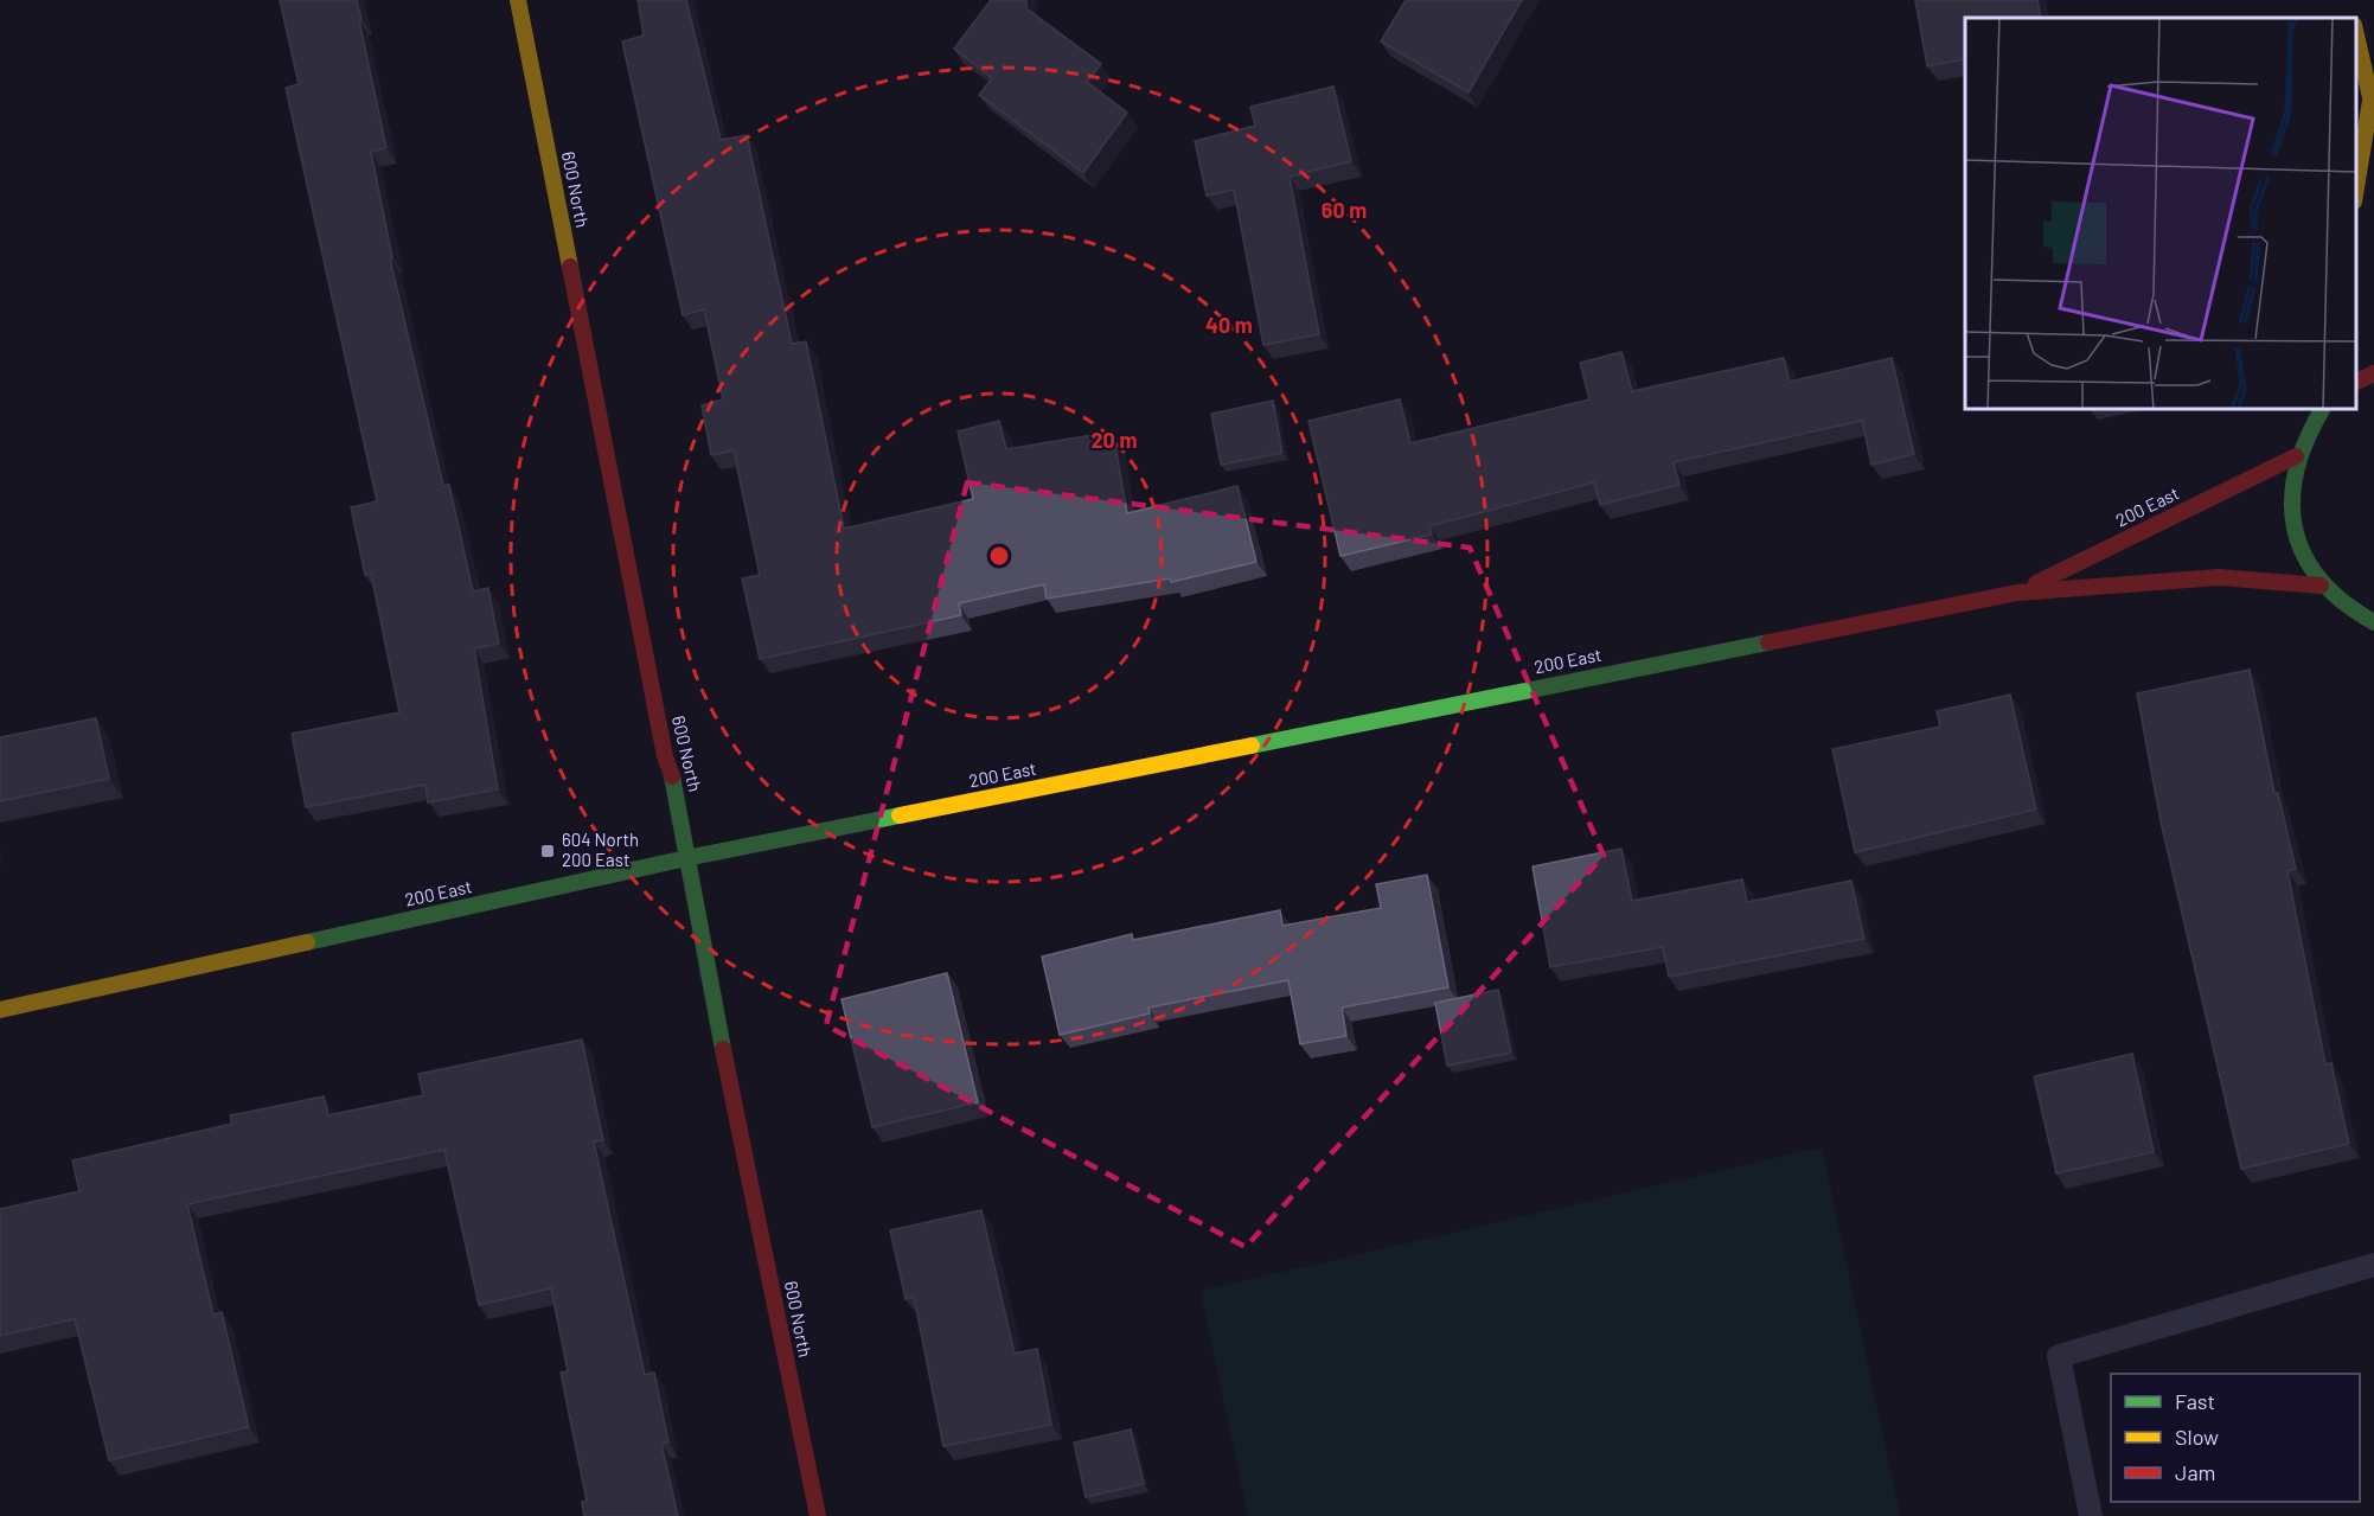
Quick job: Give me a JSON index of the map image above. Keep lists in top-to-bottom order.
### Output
{
  "streets": {
    "main road": ["600 North", "200 East"]
  },
  "crossings": [
    ["600 North", "200 East"]
  ],
  "places": {
    "transit": ["604 North 200 East"]
  },
  "legend": ["Fast", "Slow", "Jam"],
  "rings": ["60 m", "40 m", "20 m"]
}
